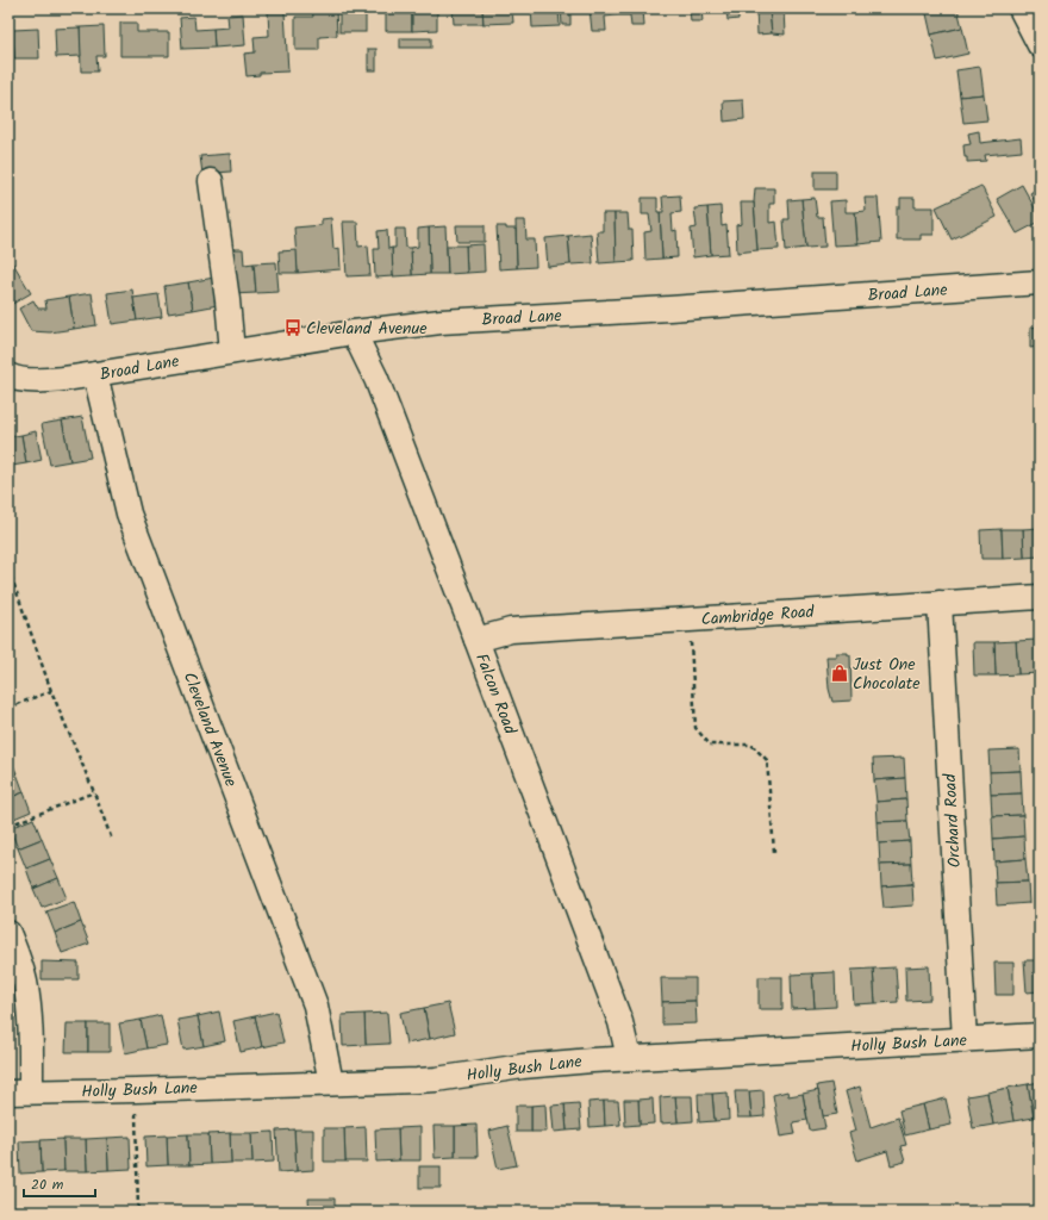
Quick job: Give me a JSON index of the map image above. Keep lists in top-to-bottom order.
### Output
{
  "streets": {
    "street": [
      "Broad Lane",
      "Cambridge Road",
      "Falcon Road",
      "Cleveland Avenue",
      "Orchard Road",
      "Holly Bush Lane"
    ]
  },
  "crossings": [
    ["Broad Lane", "Falcon Road"],
    ["Broad Lane", "Cleveland Avenue"],
    ["Cambridge Road", "Falcon Road"],
    ["Cambridge Road", "Orchard Road"],
    ["Falcon Road", "Holly Bush Lane"],
    ["Cleveland Avenue", "Holly Bush Lane"],
    ["Orchard Road", "Holly Bush Lane"]
  ],
  "places": {
    "bus stop": ["Cleveland Avenue"],
    "shop": ["Just One Chocolate"]
  },
  "scale_bar": "20 m"
}
